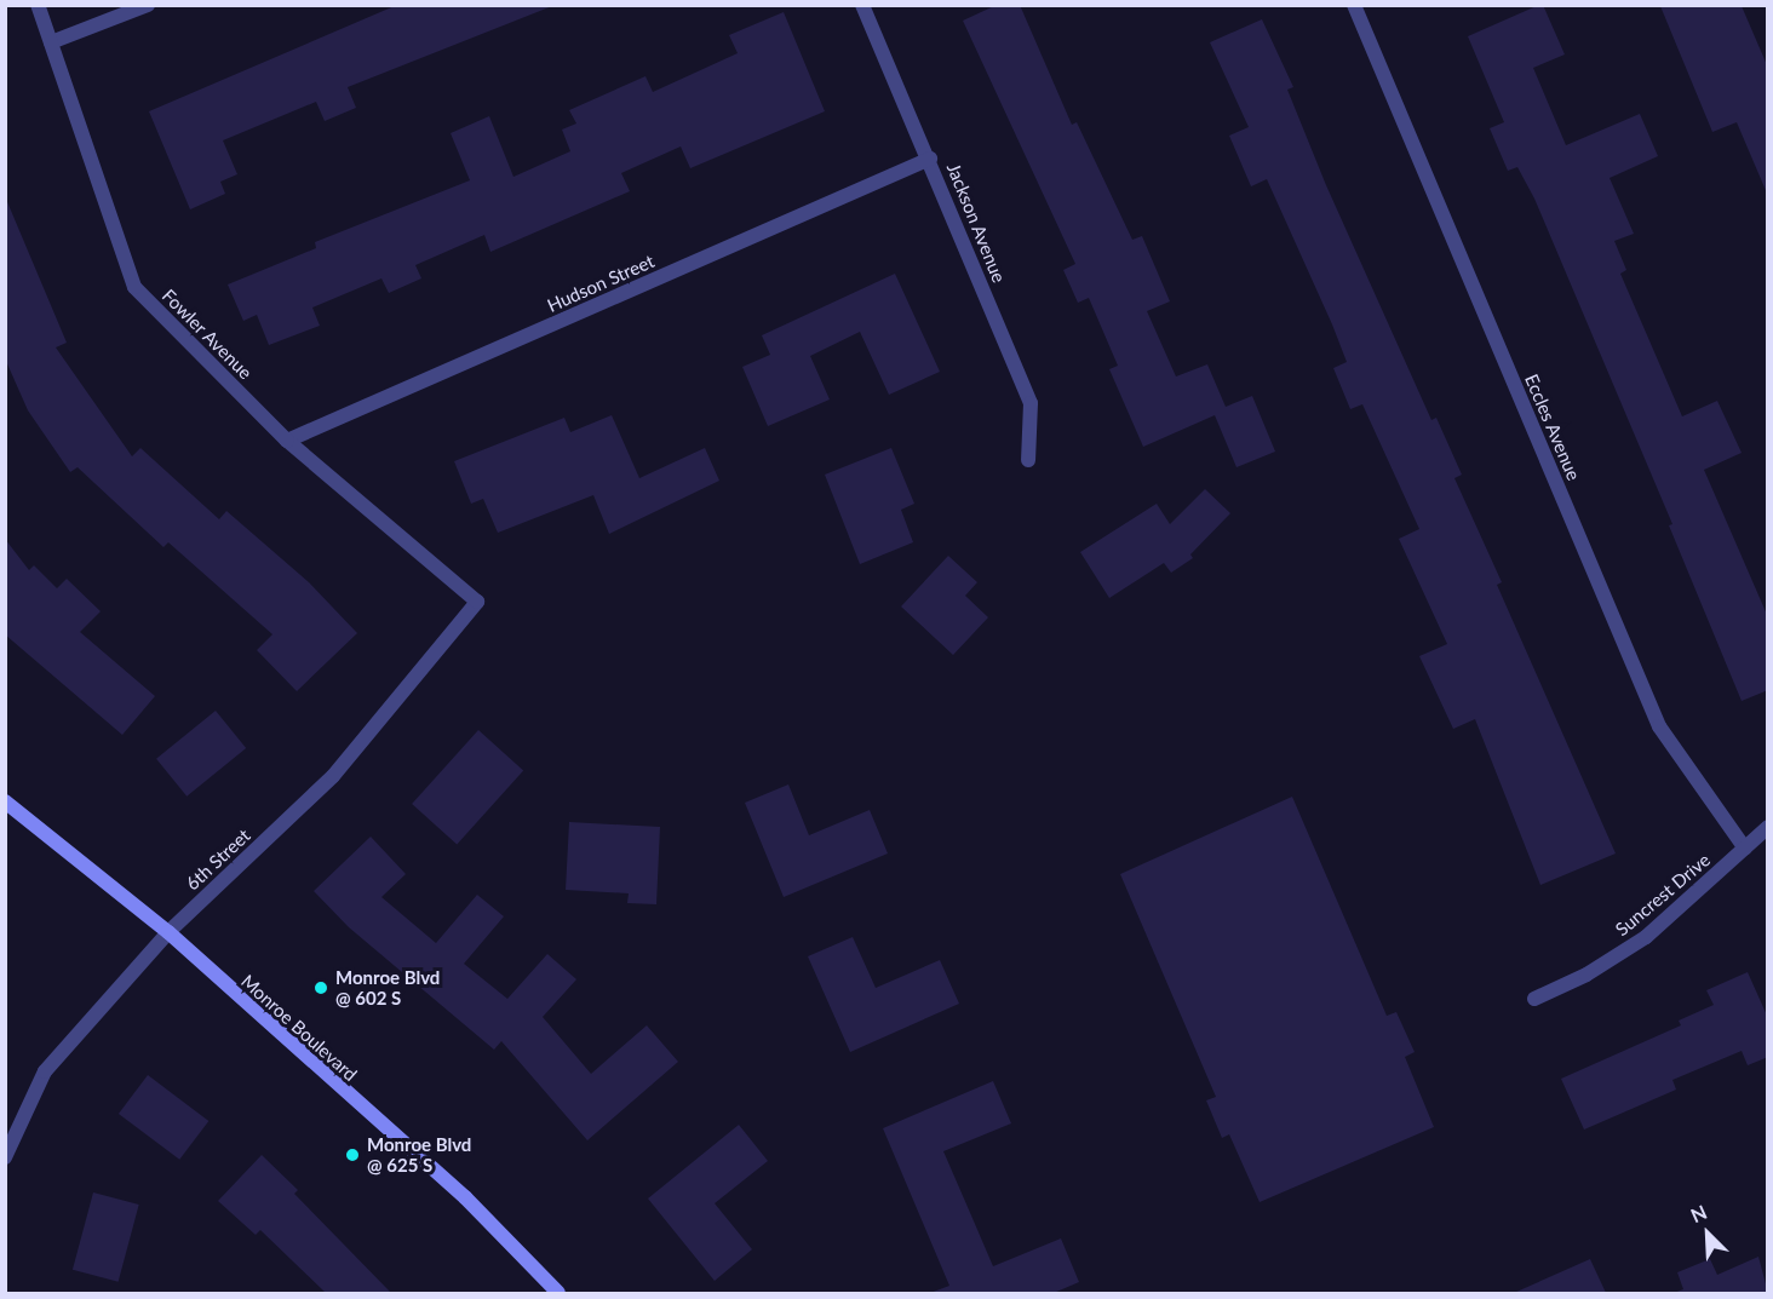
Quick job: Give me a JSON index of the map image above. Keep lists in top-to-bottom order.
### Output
{
  "streets": {
    "main road": ["Monroe Boulevard"],
    "street": [
      "Jackson Avenue",
      "Hudson Street",
      "Fowler Avenue",
      "Eccles Avenue",
      "6th Street",
      "Suncrest Drive"
    ]
  },
  "crossings": [
    ["Jackson Avenue", "Hudson Street"],
    ["Hudson Street", "Fowler Avenue"],
    ["Fowler Avenue", "6th Street"],
    ["Eccles Avenue", "Suncrest Drive"],
    ["6th Street", "Monroe Boulevard"]
  ],
  "places": ["Monroe Blvd @ 602 S", "Monroe Blvd @ 625 S"],
  "north": "top left"
}
